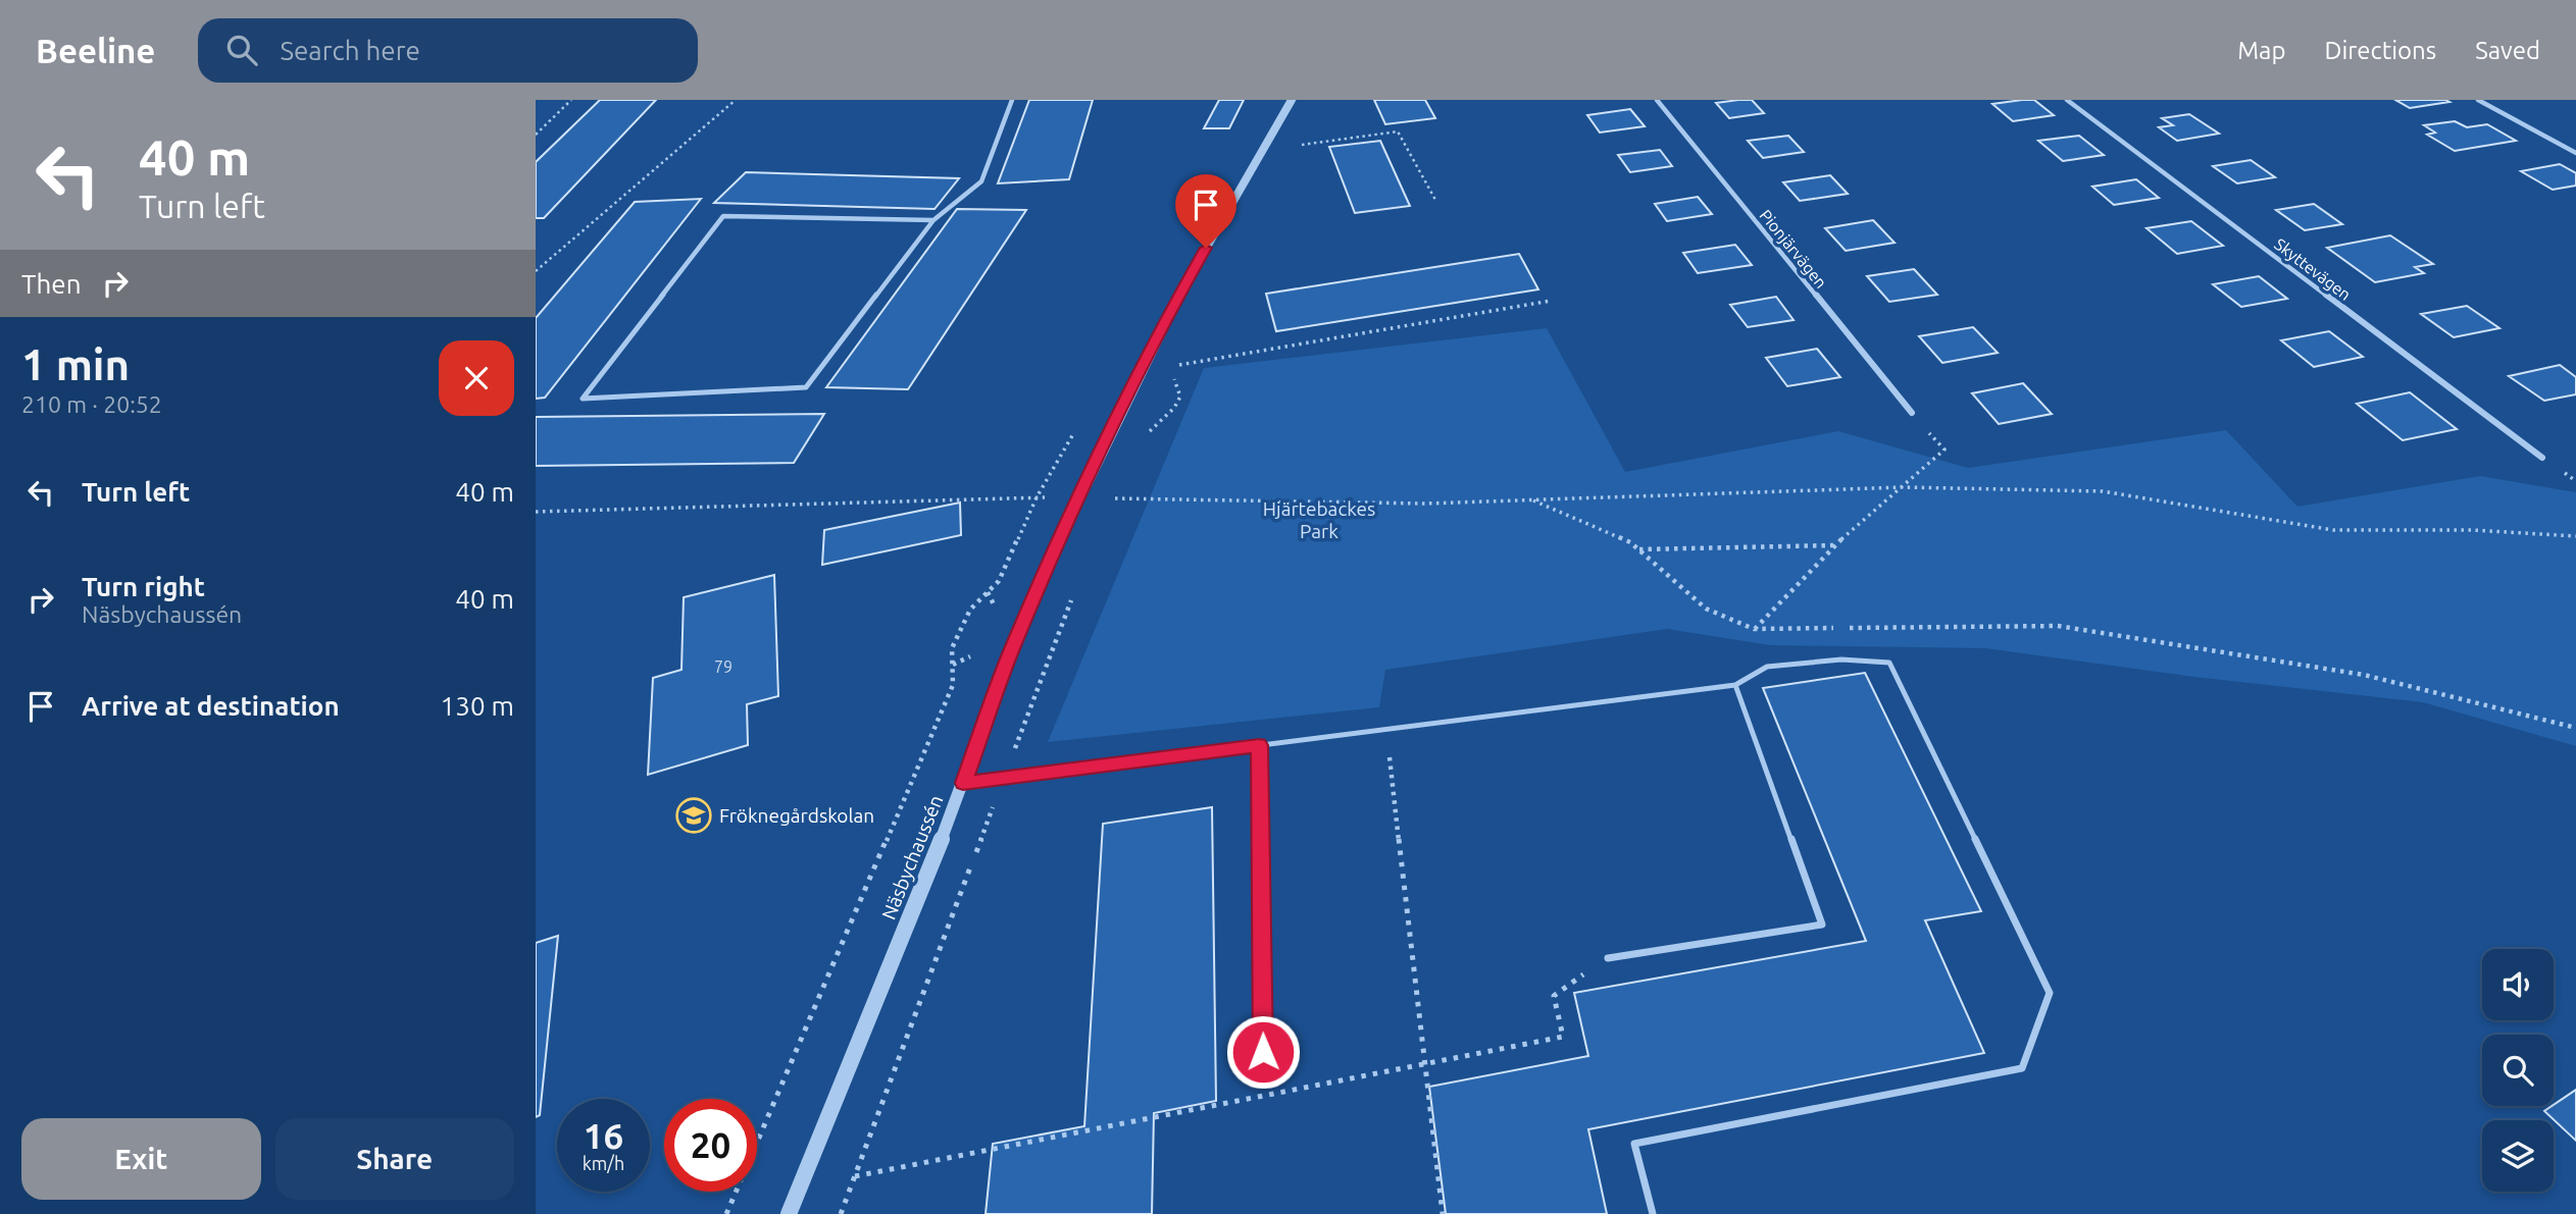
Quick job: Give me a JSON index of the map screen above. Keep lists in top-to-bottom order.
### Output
{
  "streets": {
    "street": ["Pionjärvägen", "Skyttevägen", "Näsbychaussén"]
  },
  "parks": ["Hjärtebackes Park"],
  "places": {
    "school or university": ["Fröknegårdskolan"]
  },
  "house_numbers": ["79"],
  "page": {
    "header": "Beeline",
    "search": "Search here",
    "nav": ["Map", "Directions", "Saved"],
    "turn": ["40 m", "Turn left"],
    "then": "Then",
    "heading": ["1 min", "210 m · 20:52"],
    "list": [
      {
        "name": "Turn left",
        "value": "40 m"
      },
      {
        "name": "Turn right",
        "note": "Näsbychaussén",
        "value": "40 m"
      },
      {
        "name": "Arrive at destination",
        "value": "130 m"
      }
    ],
    "speed": "16 km/h",
    "limit": "20",
    "buttons": ["Exit", "Share"]
  }
}
